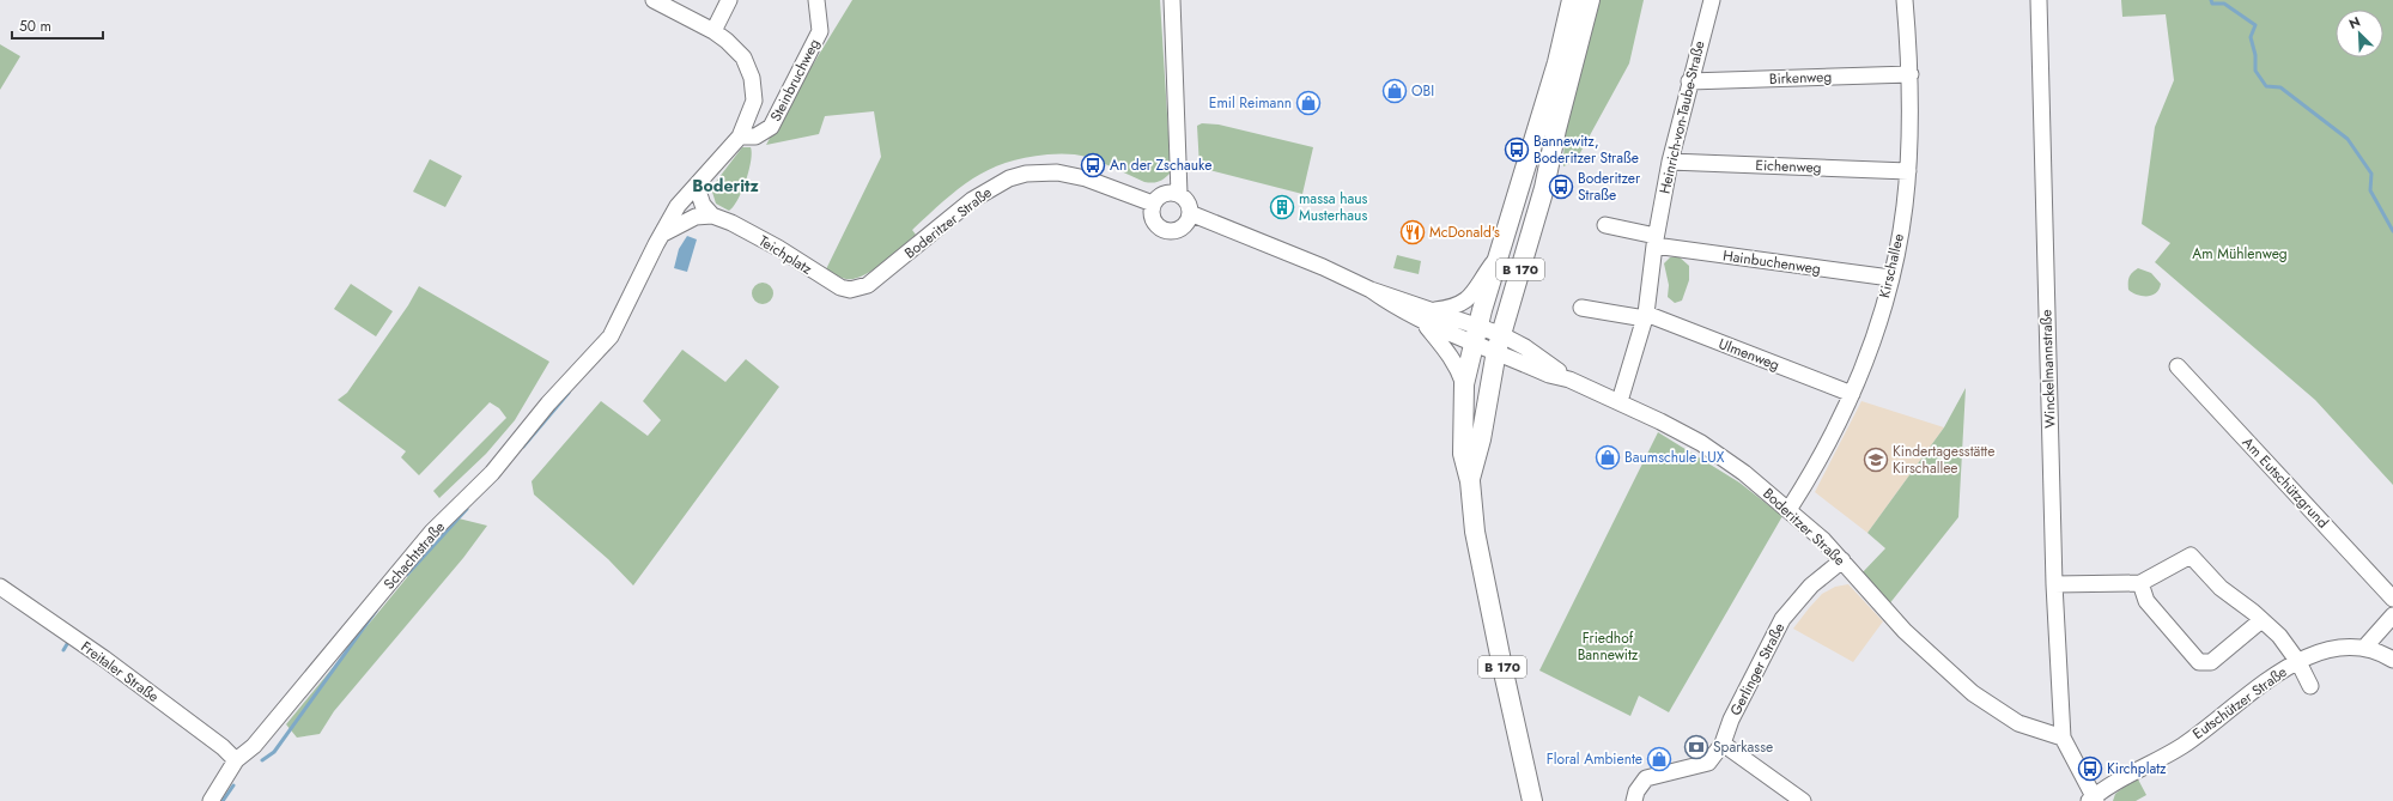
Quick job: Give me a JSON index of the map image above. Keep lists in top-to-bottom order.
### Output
{
  "streets": {
    "main road": ["B 170"],
    "street": [
      "Birkenweg",
      "Steinbruchweg",
      "Heinrich-von-Taube-Straße",
      "Eichenweg",
      "Boderitzer Straße",
      "Teichplatz",
      "Hainbuchenweg",
      "Kirschallee",
      "Ulmenweg",
      "Winckelmannstraße",
      "Am Eutschützgrund",
      "Schachtstraße",
      "Gerlinger Straße",
      "Freitaler Straße",
      "Eutschützer Straße"
    ]
  },
  "crossings": [
    ["Birkenweg", "Heinrich-von-Taube-Straße"],
    ["Birkenweg", "Kirschallee"],
    ["Heinrich-von-Taube-Straße", "Eichenweg"],
    ["Heinrich-von-Taube-Straße", "Boderitzer Straße"],
    ["Heinrich-von-Taube-Straße", "Hainbuchenweg"],
    ["Heinrich-von-Taube-Straße", "Ulmenweg"],
    ["Eichenweg", "Kirschallee"],
    ["Boderitzer Straße", "Teichplatz"],
    ["Boderitzer Straße", "Kirschallee"],
    ["Boderitzer Straße", "B 170"],
    ["Boderitzer Straße", "Winckelmannstraße"],
    ["Boderitzer Straße", "Gerlinger Straße"],
    ["Hainbuchenweg", "Kirschallee"],
    ["Kirschallee", "Ulmenweg"],
    ["Schachtstraße", "Freitaler Straße"]
  ],
  "districts": ["Boderitz"],
  "parks": ["Am Mühlenweg", "Friedhof Bannewitz"],
  "places": {
    "shop": [
      "OBI",
      "Emil Reimann",
      "Baumschule LUX",
      "Floral Ambiente"
    ],
    "bus stop": [
      "Bannewitz, Boderitzer Straße",
      "An der Zschauke",
      "Boderitzer Straße",
      "Kirchplatz"
    ],
    "building": ["massa haus Musterhaus"],
    "restaurant": ["McDonald's"],
    "school or university": ["Kindertagesstätte Kirschallee"],
    "bank": ["Sparkasse"]
  },
  "scale_bar": "50 m",
  "north": "top left"
}
